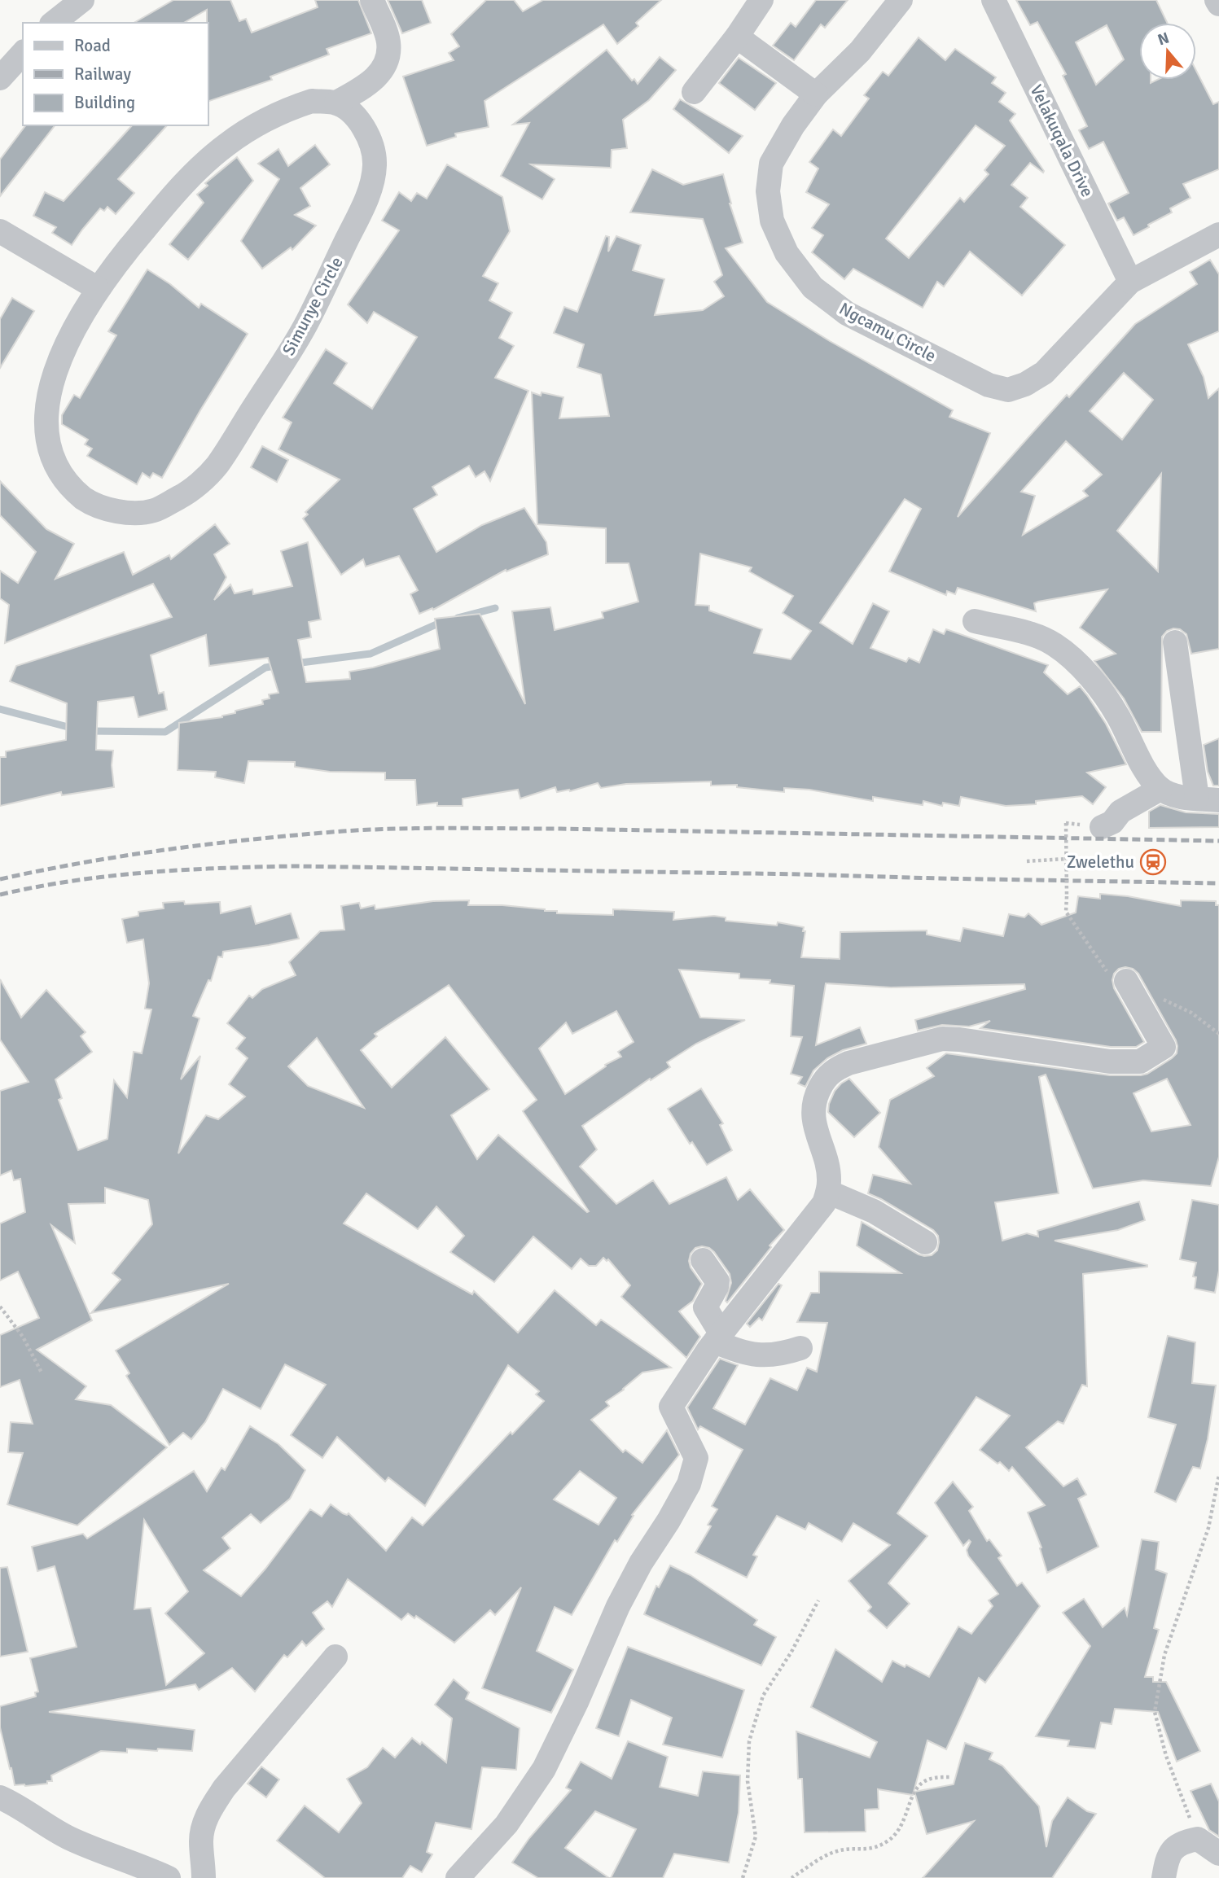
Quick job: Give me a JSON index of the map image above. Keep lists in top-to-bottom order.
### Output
{
  "streets": {
    "street": ["Velakuqala Drive", "Simunye Circle", "Ngcamu Circle"]
  },
  "crossings": [
    ["Velakuqala Drive", "Ngcamu Circle"]
  ],
  "places": {
    "station": ["Zwelethu"]
  },
  "legend": ["Road", "Railway", "Building"],
  "north": "top"
}
